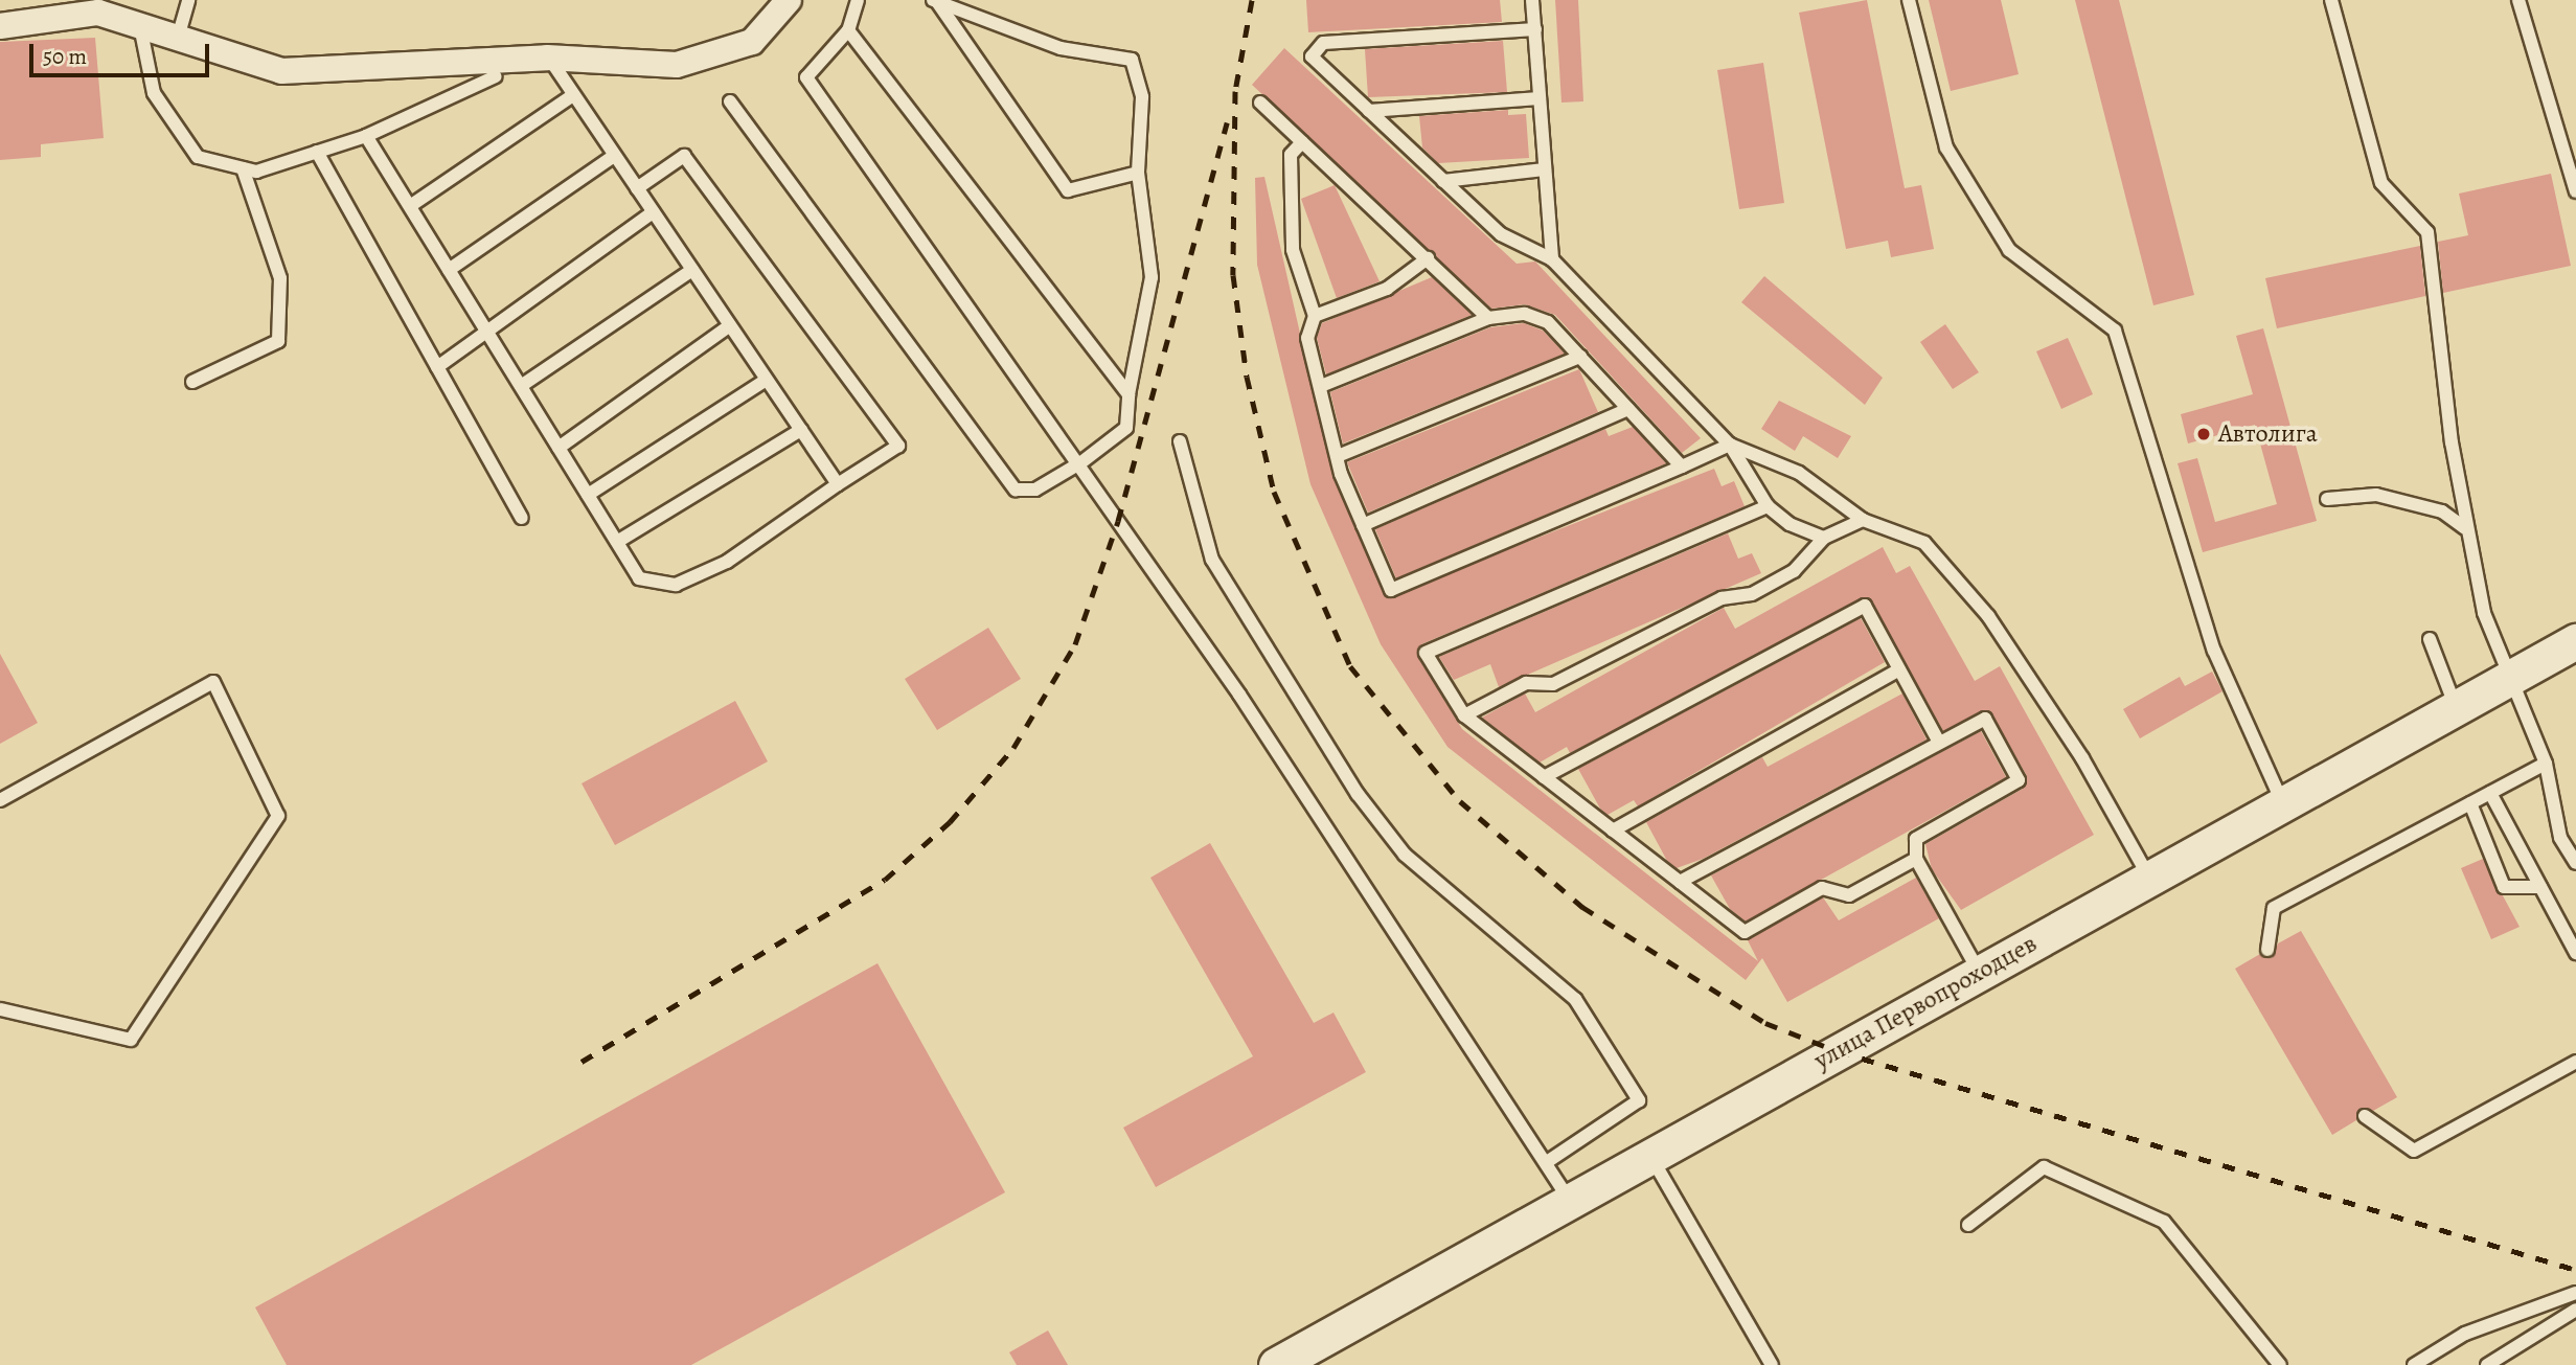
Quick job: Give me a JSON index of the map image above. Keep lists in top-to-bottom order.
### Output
{
  "streets": {
    "street": ["улица Первопроходцев"]
  },
  "places": ["Автолига"],
  "scale_bar": "50 m"
}
